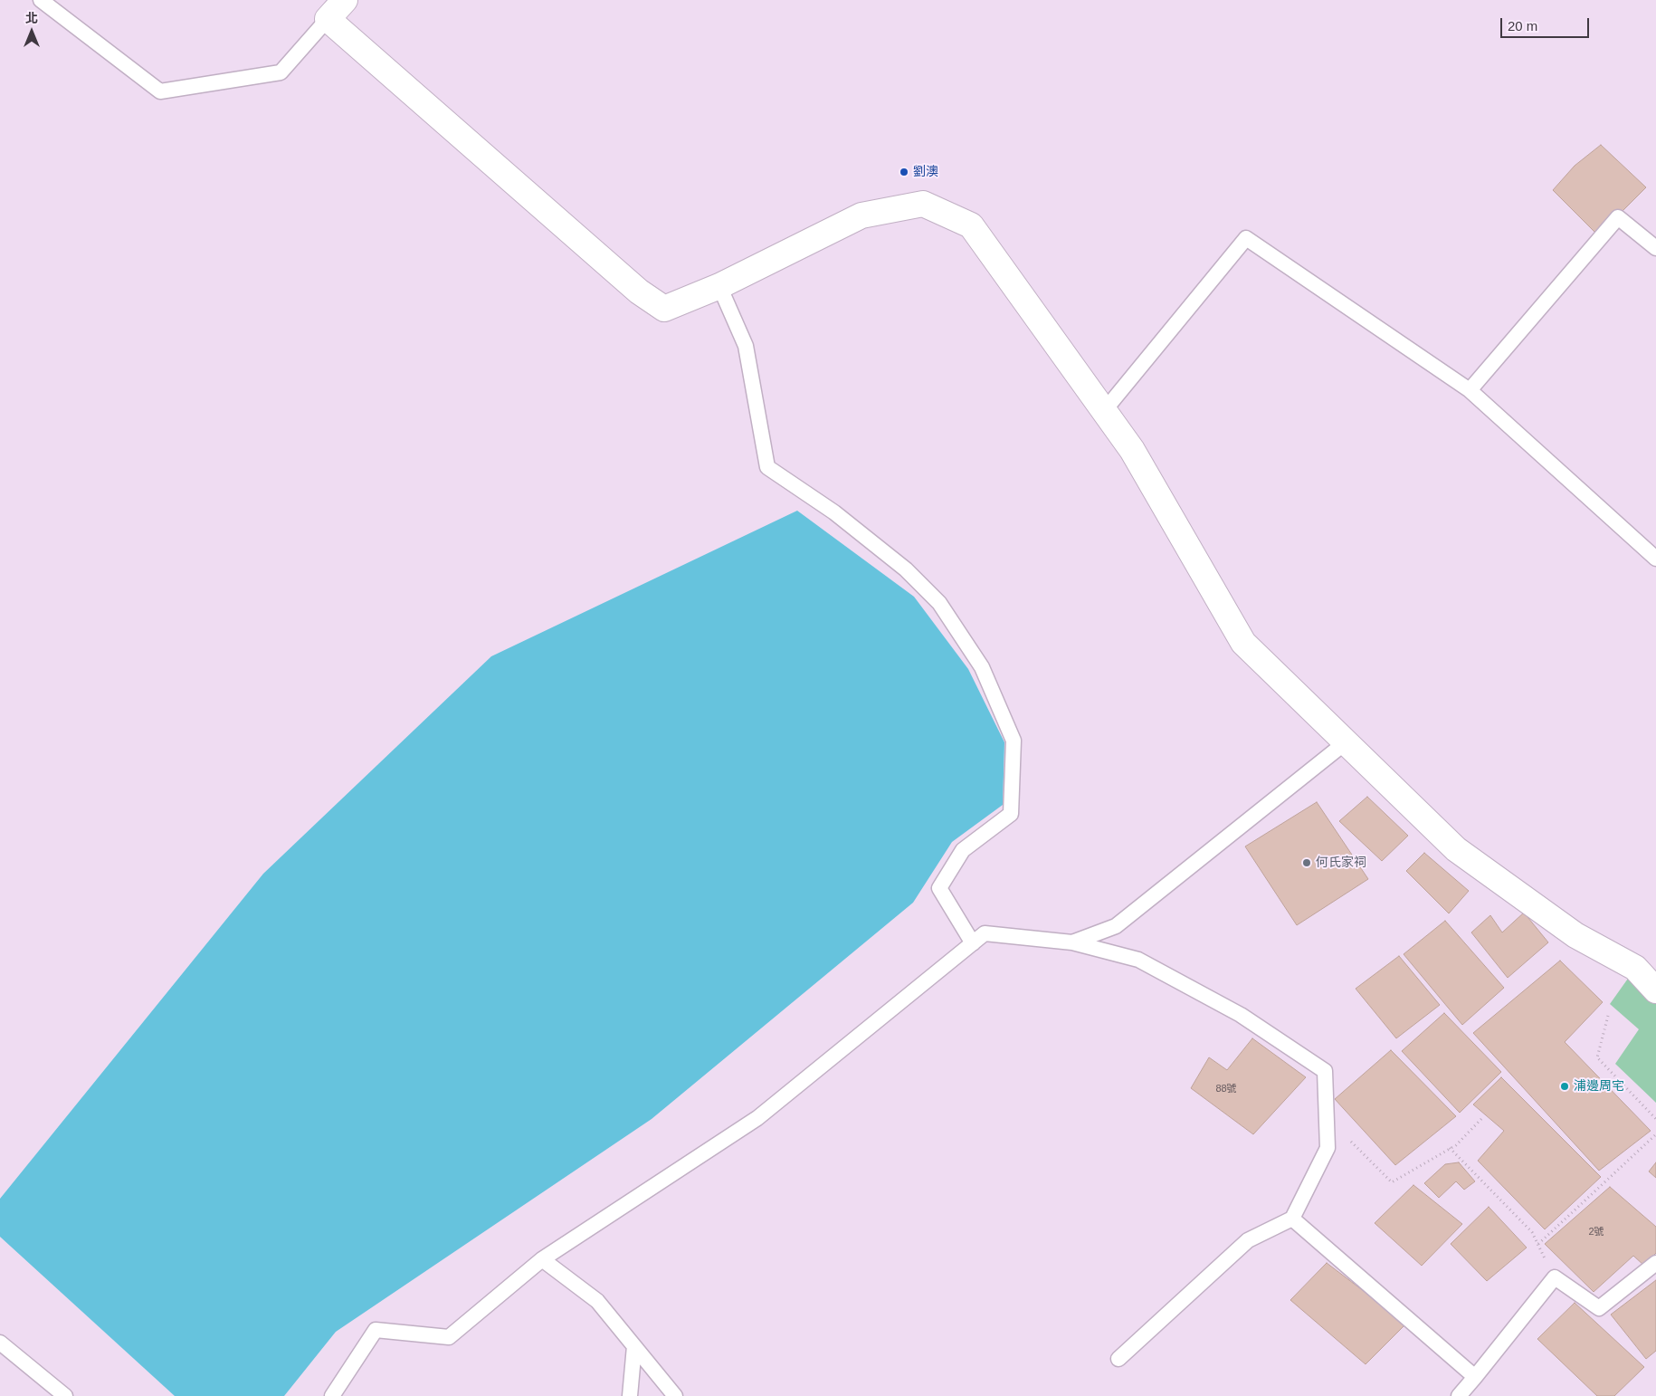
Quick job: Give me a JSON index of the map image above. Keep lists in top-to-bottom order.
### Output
{
  "places": ["劉澳", "何氏家祠", "浦邊周宅"],
  "house_numbers": ["88號", "2號"],
  "scale_bar": "20 m",
  "north": "top"
}
